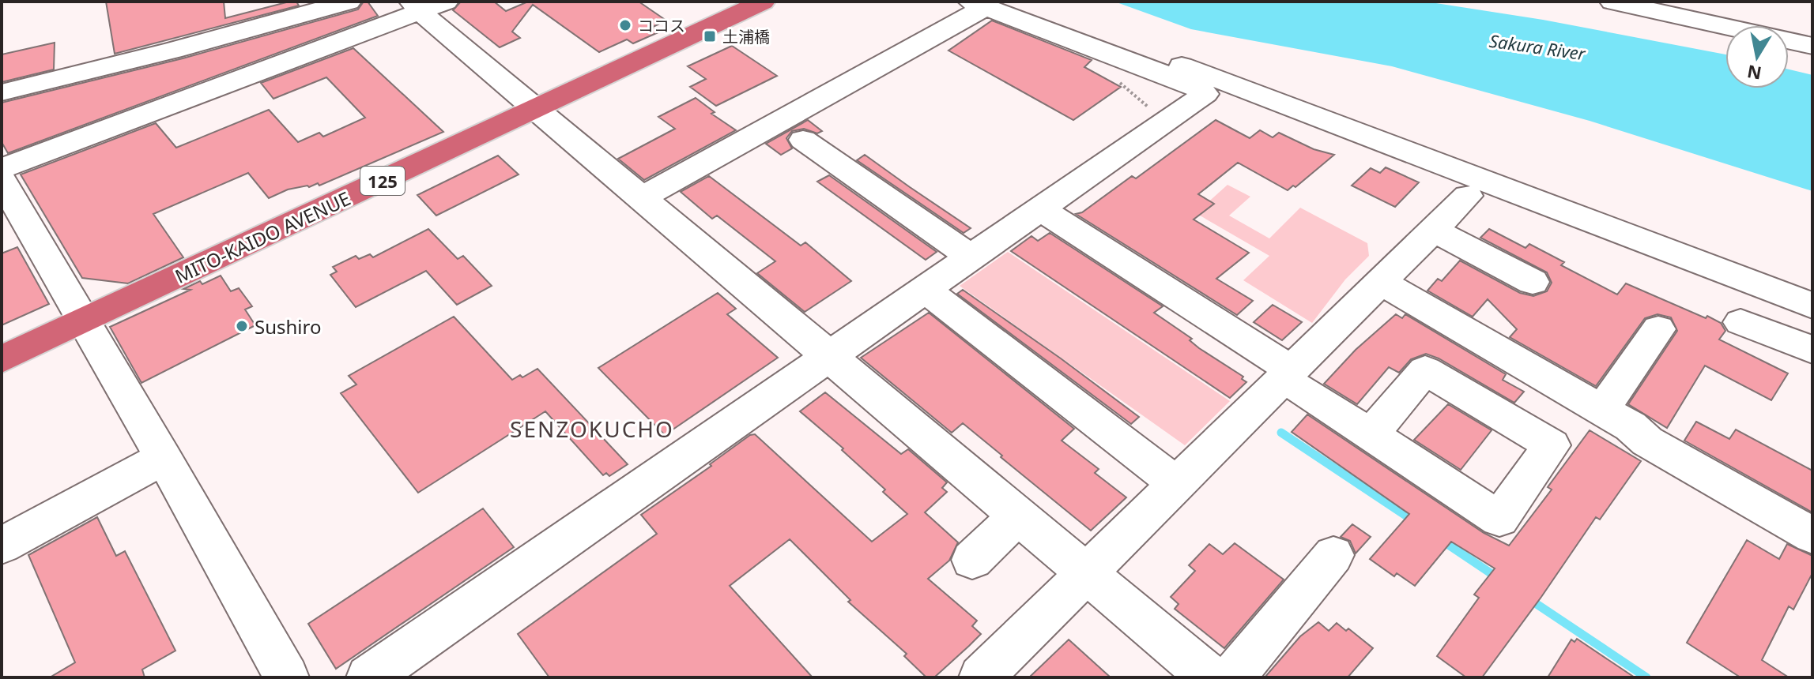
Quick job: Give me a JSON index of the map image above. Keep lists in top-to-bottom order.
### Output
{
  "streets": {
    "highway": ["125", "MITO-KAIDO AVENUE"]
  },
  "districts": ["SENZOKUCHO"],
  "water": ["Sakura River"],
  "places": {
    "other": ["ココス", "Sushiro"],
    "transit": ["土浦橋"]
  },
  "north": "bottom"
}
